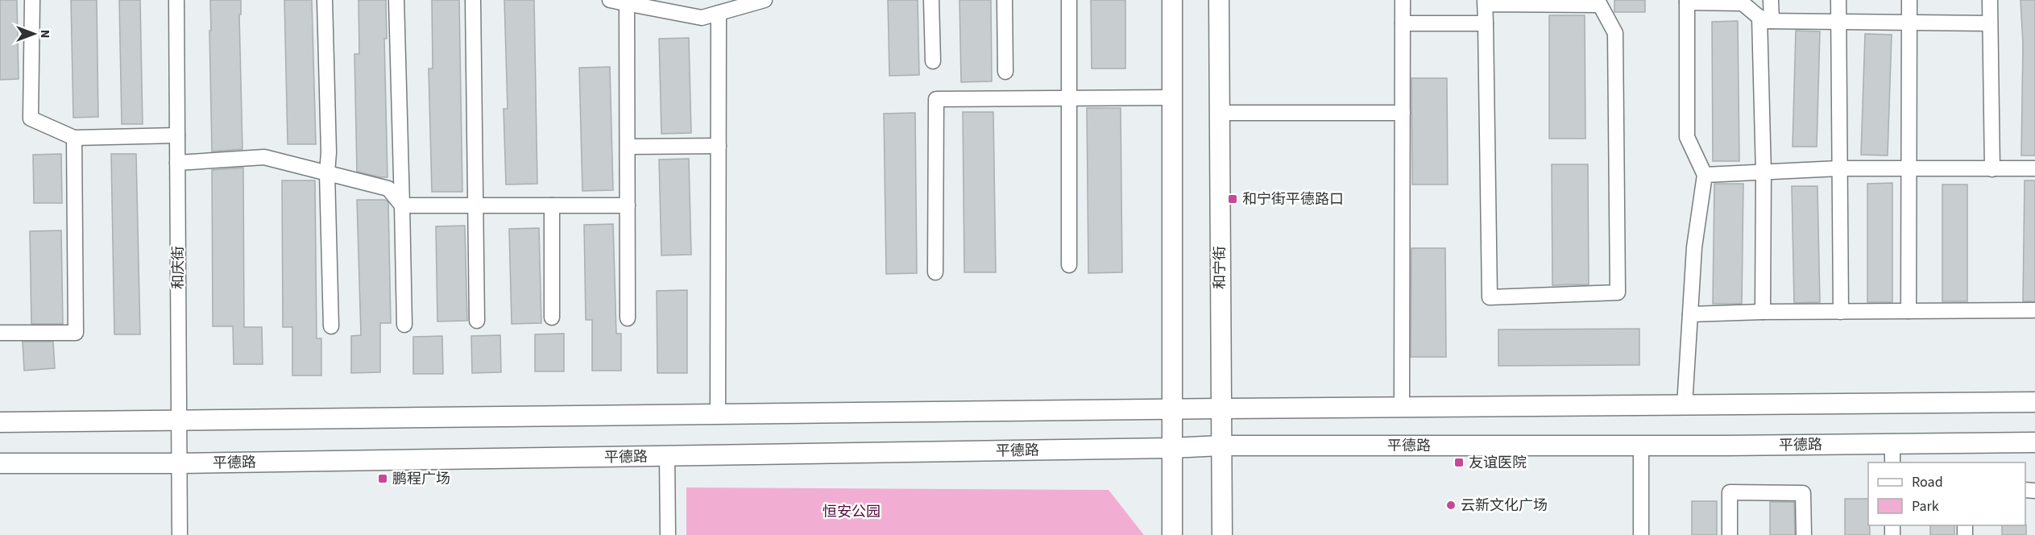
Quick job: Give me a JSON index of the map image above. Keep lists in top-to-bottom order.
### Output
{
  "streets": {
    "main road": ["和宁街", "平德路"],
    "street": ["和庆街"]
  },
  "crossings": [
    ["和庆街", "平德路"],
    ["和宁街", "平德路"]
  ],
  "parks": ["恒安公园"],
  "places": {
    "transit": ["和宁街平德路口", "友谊医院", "鹏程广场"],
    "other": ["云新文化广场"]
  },
  "legend": ["Road", "Park"],
  "north": "right"
}
